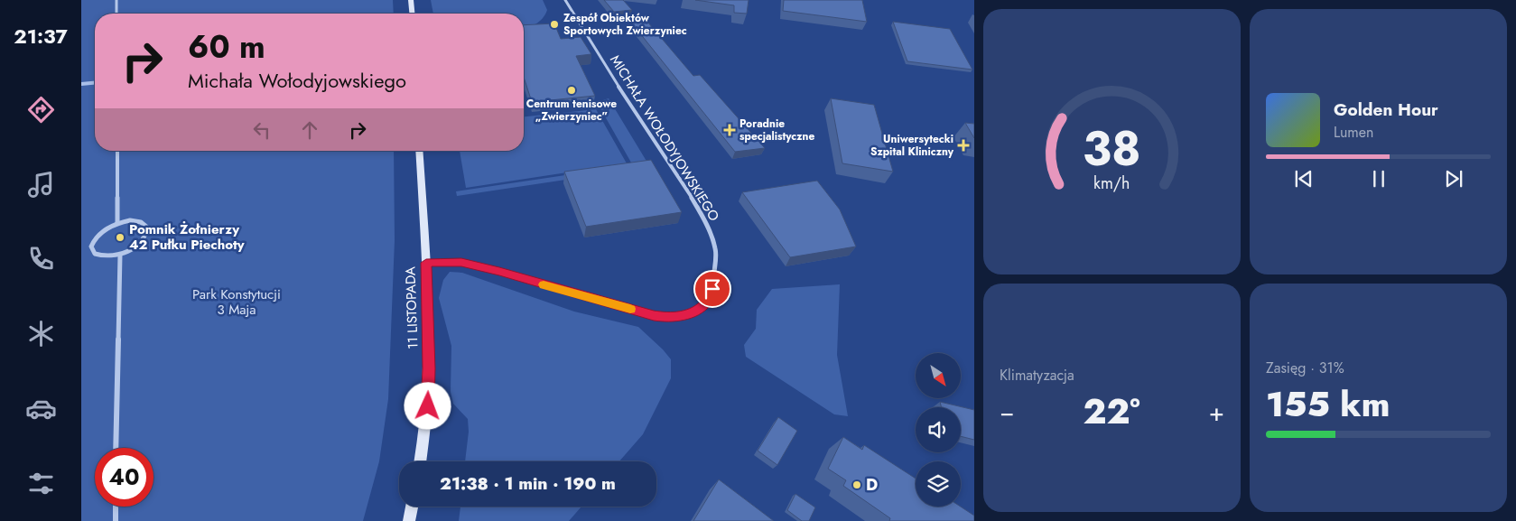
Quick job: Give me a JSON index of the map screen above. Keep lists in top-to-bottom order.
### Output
{
  "streets": {
    "street": ["MICHAŁA WOŁODYJOWSKIEGO", "11 LISTOPADA"]
  },
  "crossings": [
    ["MICHAŁA WOŁODYJOWSKIEGO", "11 LISTOPADA"]
  ],
  "parks": ["Park Konstytucji 3 Maja"],
  "places": {
    "other": [
      "Zespół Obiektów Sportowych Zwierzyniec",
      "Centrum tenisowe „Zwierzyniec”",
      "Pomnik Żołnierzy 42 Pułku Piechoty",
      "D"
    ],
    "health": ["Poradnie specjalistyczne", "Uniwersytecki Szpital Kliniczny"]
  },
  "north": "bottom right",
  "page": {
    "tabs": "21:37",
    "turn": ["60 m", "Michała Wołodyjowskiego"],
    "song": ["Golden Hour", "Lumen"],
    "tile": [
      "Klimatyzacja",
      ["Zasięg · 31%", "155 km"]
    ],
    "heat": ["−", "22°", "+"],
    "limit": "40",
    "trip": "21:38 · 1 min · 190 m",
    "gauge": ["38", "km/h"]
  }
}
